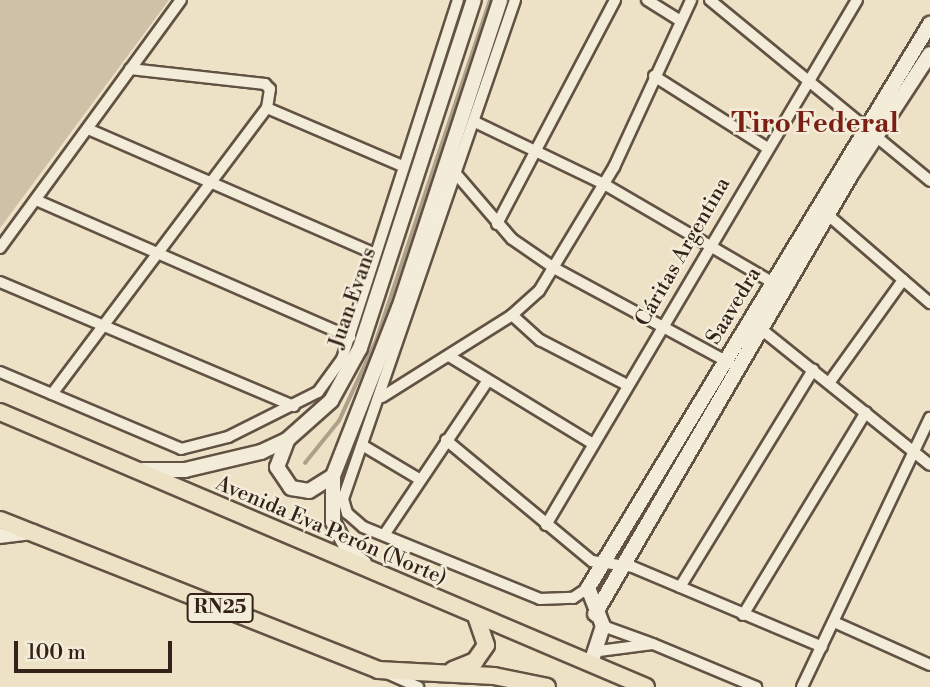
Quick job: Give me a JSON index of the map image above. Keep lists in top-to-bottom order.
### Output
{
  "streets": {
    "main road": ["Avenida Eva Perón (Norte)", "RN25"],
    "street": ["Cáritas Argentina", "Juan Evans", "Saavedra"]
  },
  "crossings": [
    ["Juan Evans", "Avenida Eva Perón (Norte)"],
    ["Saavedra", "Avenida Eva Perón (Norte)"]
  ],
  "districts": ["Tiro Federal"],
  "scale_bar": "100 m"
}
